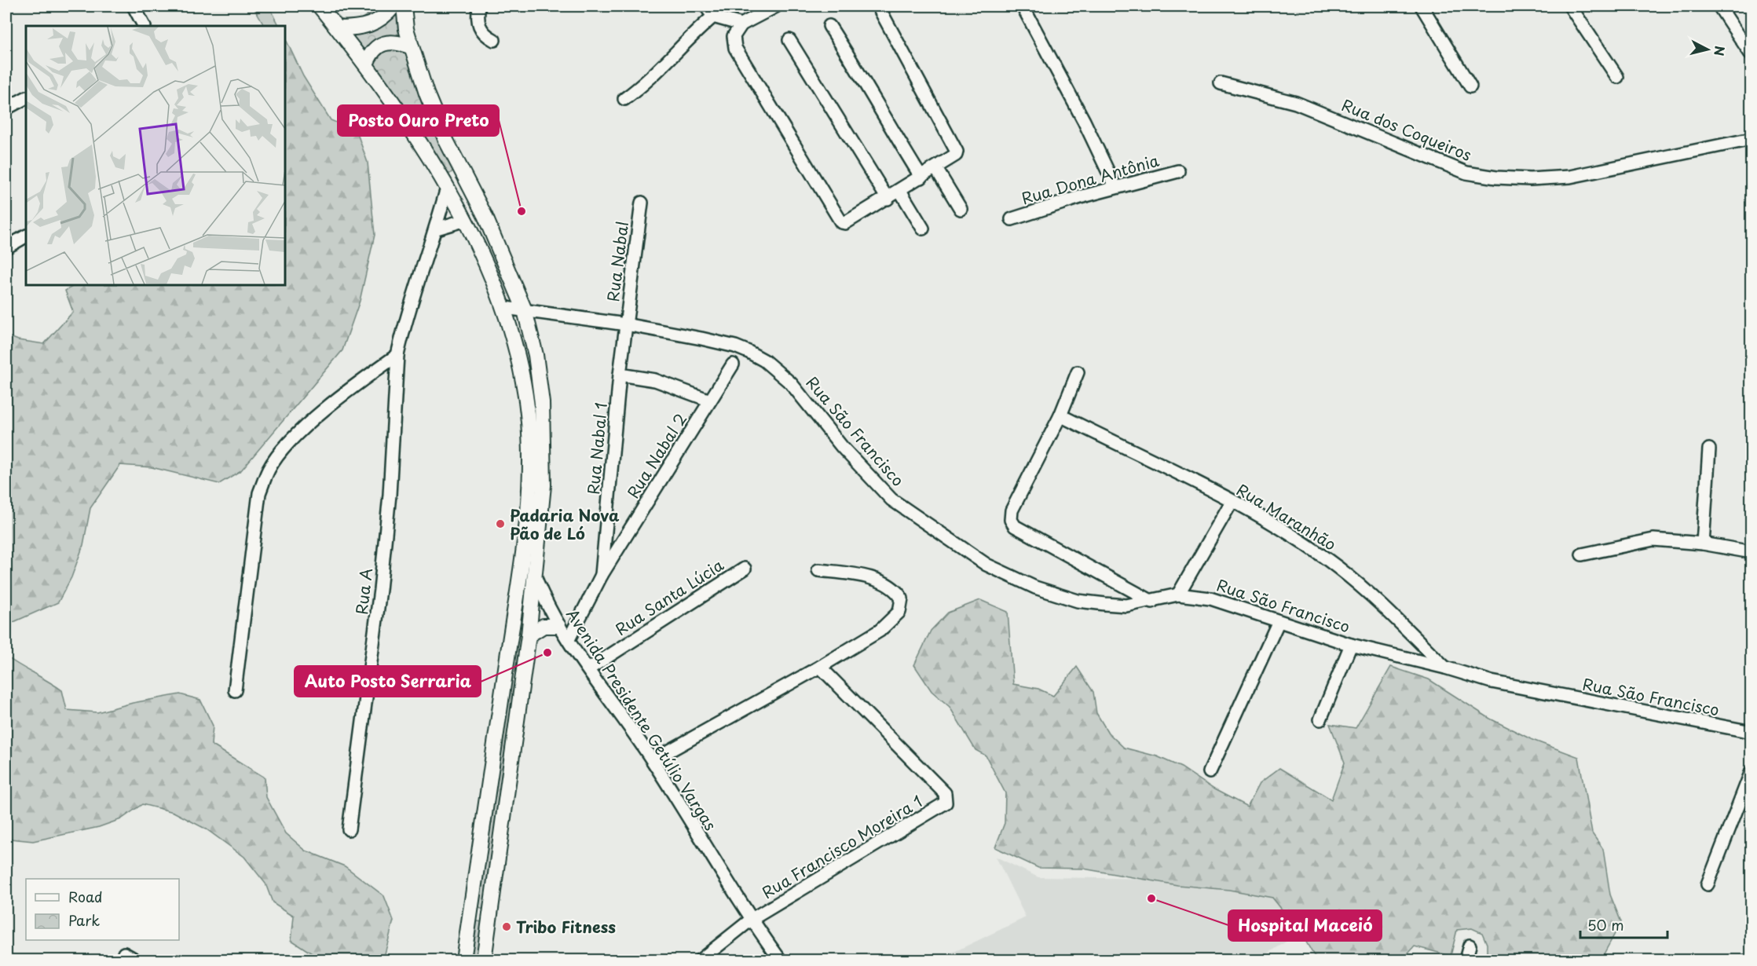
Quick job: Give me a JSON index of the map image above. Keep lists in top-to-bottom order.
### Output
{
  "streets": {
    "street": [
      "Rua dos Coqueiros",
      "Rua Dona Antônia",
      "Rua Nabal",
      "Rua São Francisco",
      "Rua Nabal 1",
      "Rua Nabal 2",
      "Rua Maranhão",
      "Rua A",
      "Rua Santa Lúcia",
      "Avenida Presidente Getúlio Vargas",
      "Rua Francisco Moreira 1"
    ]
  },
  "crossings": [
    ["Rua Nabal", "Rua São Francisco"],
    ["Rua Nabal", "Rua Nabal 1"],
    ["Rua São Francisco", "Rua Nabal 1"],
    ["Rua São Francisco", "Rua Maranhão"],
    ["Rua Nabal 1", "Rua Nabal 2"],
    ["Rua Nabal 2", "Avenida Presidente Getúlio Vargas"],
    ["Rua Santa Lúcia", "Avenida Presidente Getúlio Vargas"],
    ["Avenida Presidente Getúlio Vargas", "Rua Francisco Moreira 1"]
  ],
  "places": [
    "Posto Ouro Preto",
    "Padaria Nova Pão de Ló",
    "Auto Posto Serraria",
    "Hospital Maceió",
    "Tribo Fitness"
  ],
  "legend": ["Road", "Park"],
  "scale_bar": "50 m",
  "north": "right"
}
